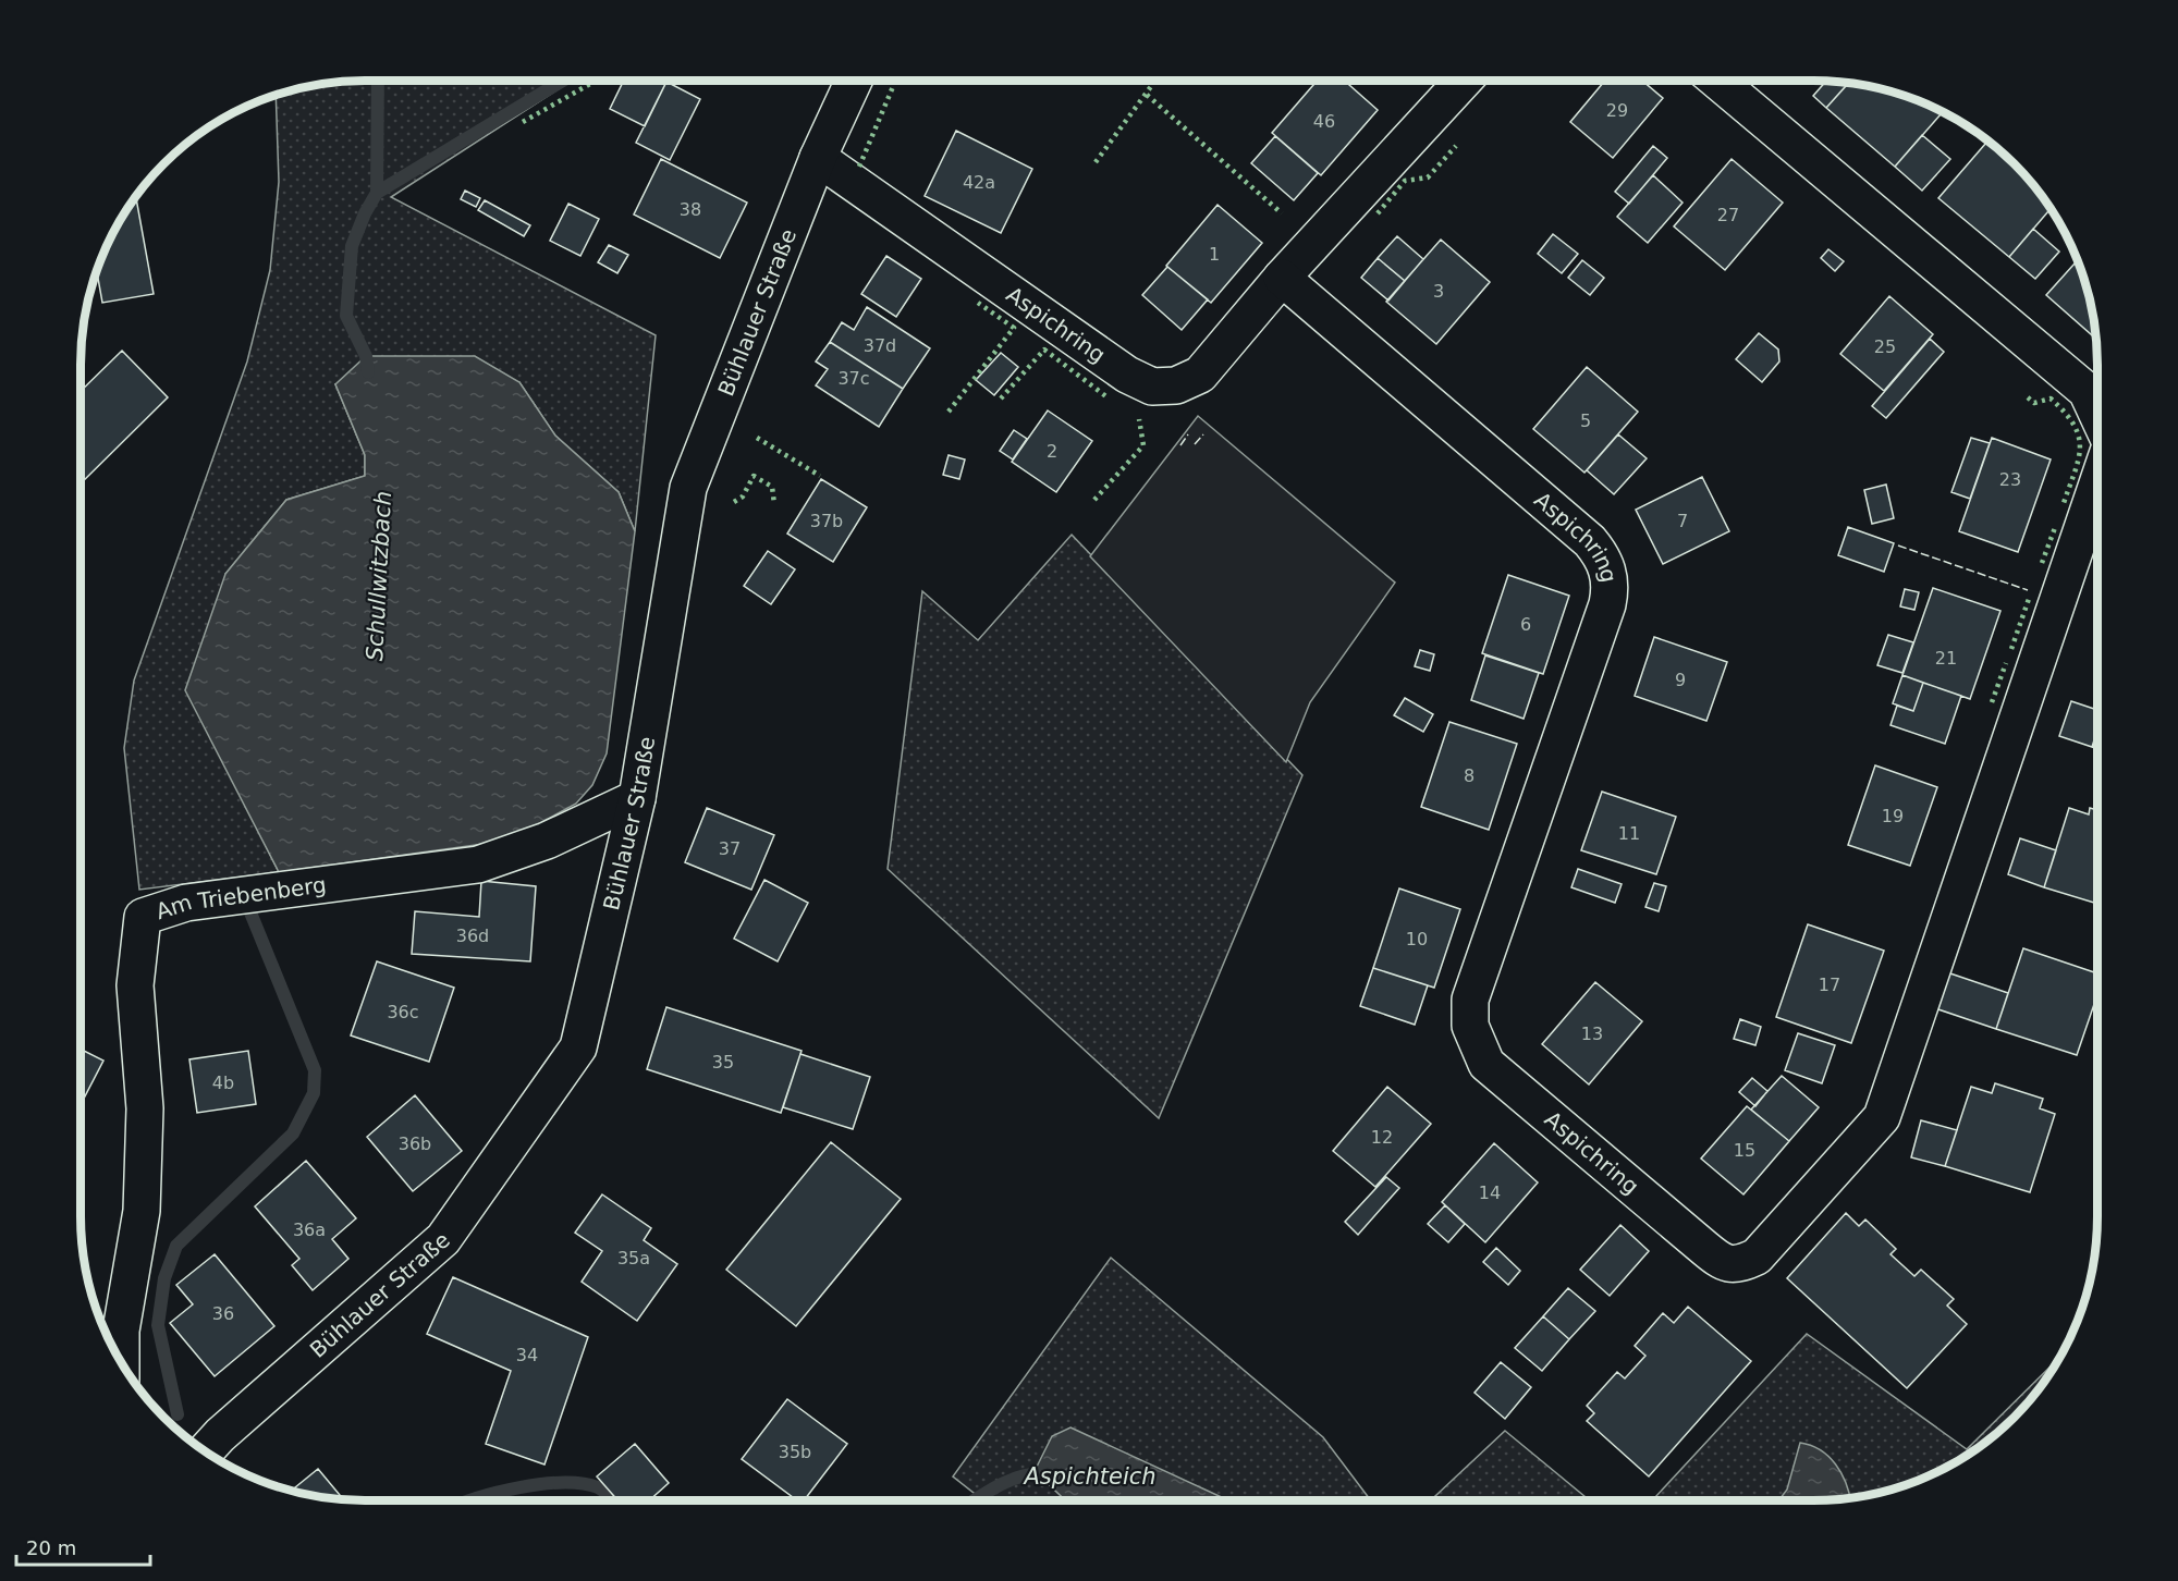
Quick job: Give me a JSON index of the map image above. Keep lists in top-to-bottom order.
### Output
{
  "streets": {
    "street": ["Bühlauer Straße", "Aspichring", "Am Triebenberg"]
  },
  "crossings": [
    ["Bühlauer Straße", "Aspichring"],
    ["Bühlauer Straße", "Am Triebenberg"]
  ],
  "water": ["Schullwitzbach", "Aspichteich"],
  "house_numbers": [
    "29",
    "46",
    "42a",
    "38",
    "27",
    "1",
    "3",
    "37d",
    "25",
    "37c",
    "5",
    "2",
    "23",
    "37b",
    "7",
    "6",
    "21",
    "9",
    "8",
    "19",
    "11",
    "37",
    "36d",
    "10",
    "17",
    "36c",
    "13",
    "35",
    "4b",
    "12",
    "36b",
    "15",
    "14",
    "36a",
    "35a",
    "36",
    "34",
    "35b"
  ],
  "scale_bar": "20 m"
}
